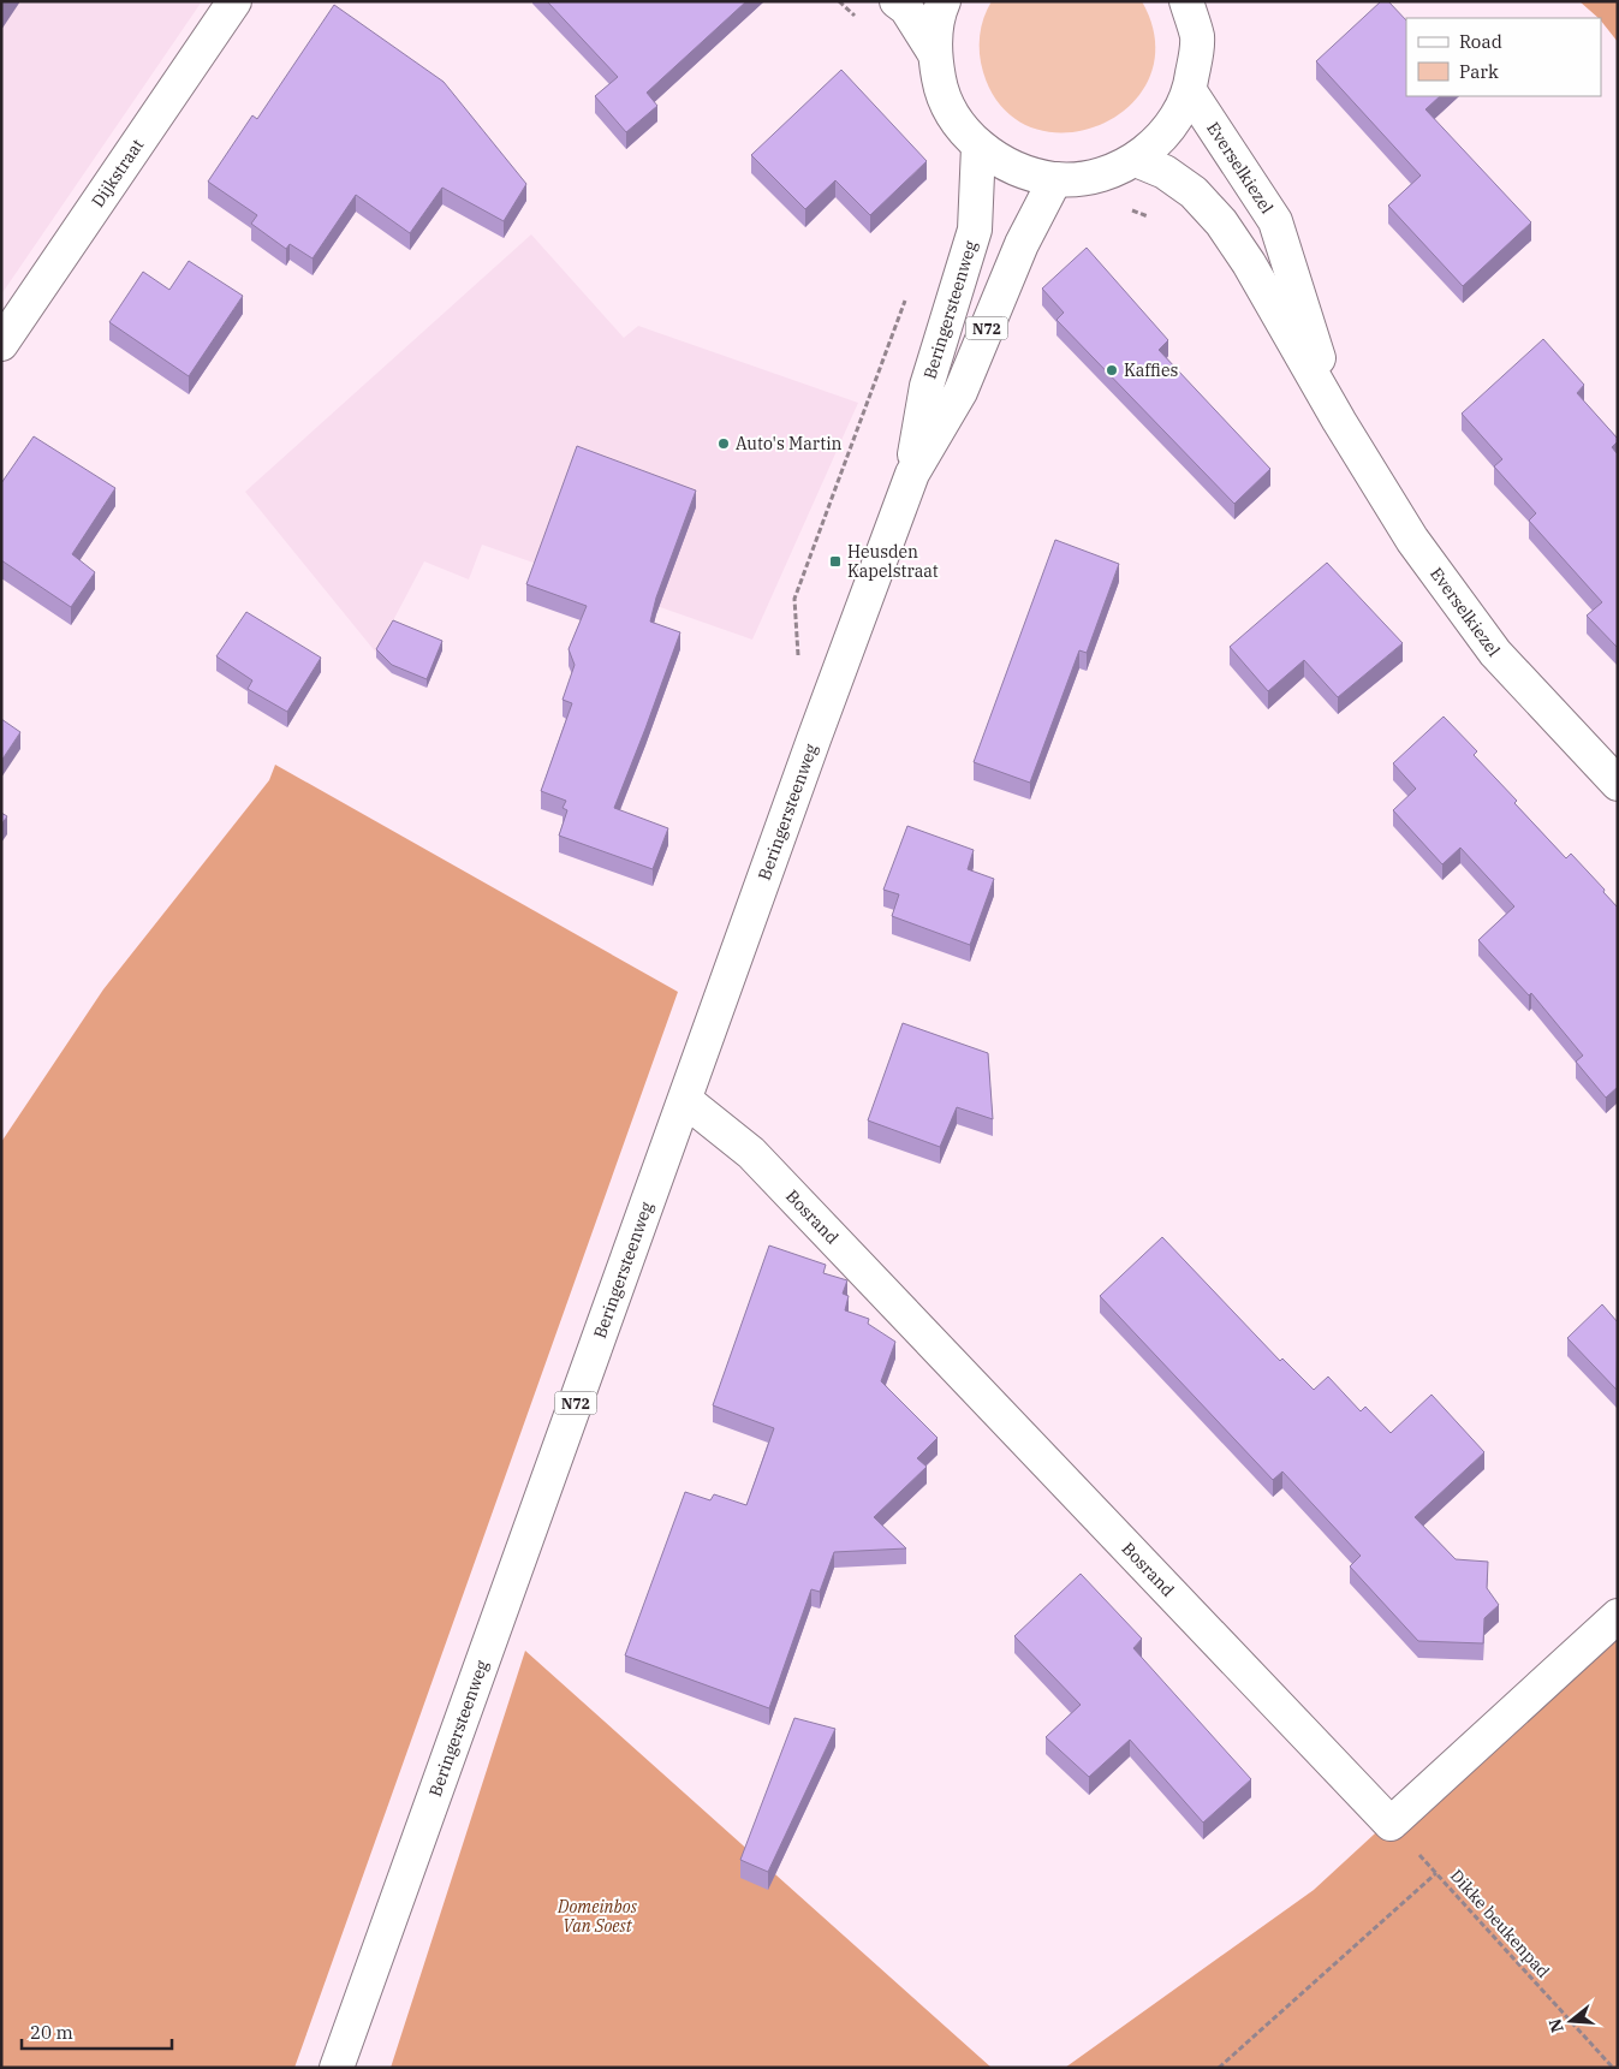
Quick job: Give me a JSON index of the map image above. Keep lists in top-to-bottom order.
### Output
{
  "streets": {
    "street": [
      "Everselkiezel",
      "Dijkstraat",
      "Beringersteenweg",
      "N72",
      "Bosrand"
    ],
    "path": ["Dikke beukenpad"]
  },
  "crossings": [
    ["Beringersteenweg", "Bosrand"],
    ["Bosrand", "Dikke beukenpad"]
  ],
  "parks": ["Domeinbos Van Soest"],
  "places": {
    "other": ["Kaffies", "Auto's Martin"],
    "transit": ["Heusden Kapelstraat"]
  },
  "legend": ["Road", "Park"],
  "scale_bar": "20 m",
  "north": "left"
}
